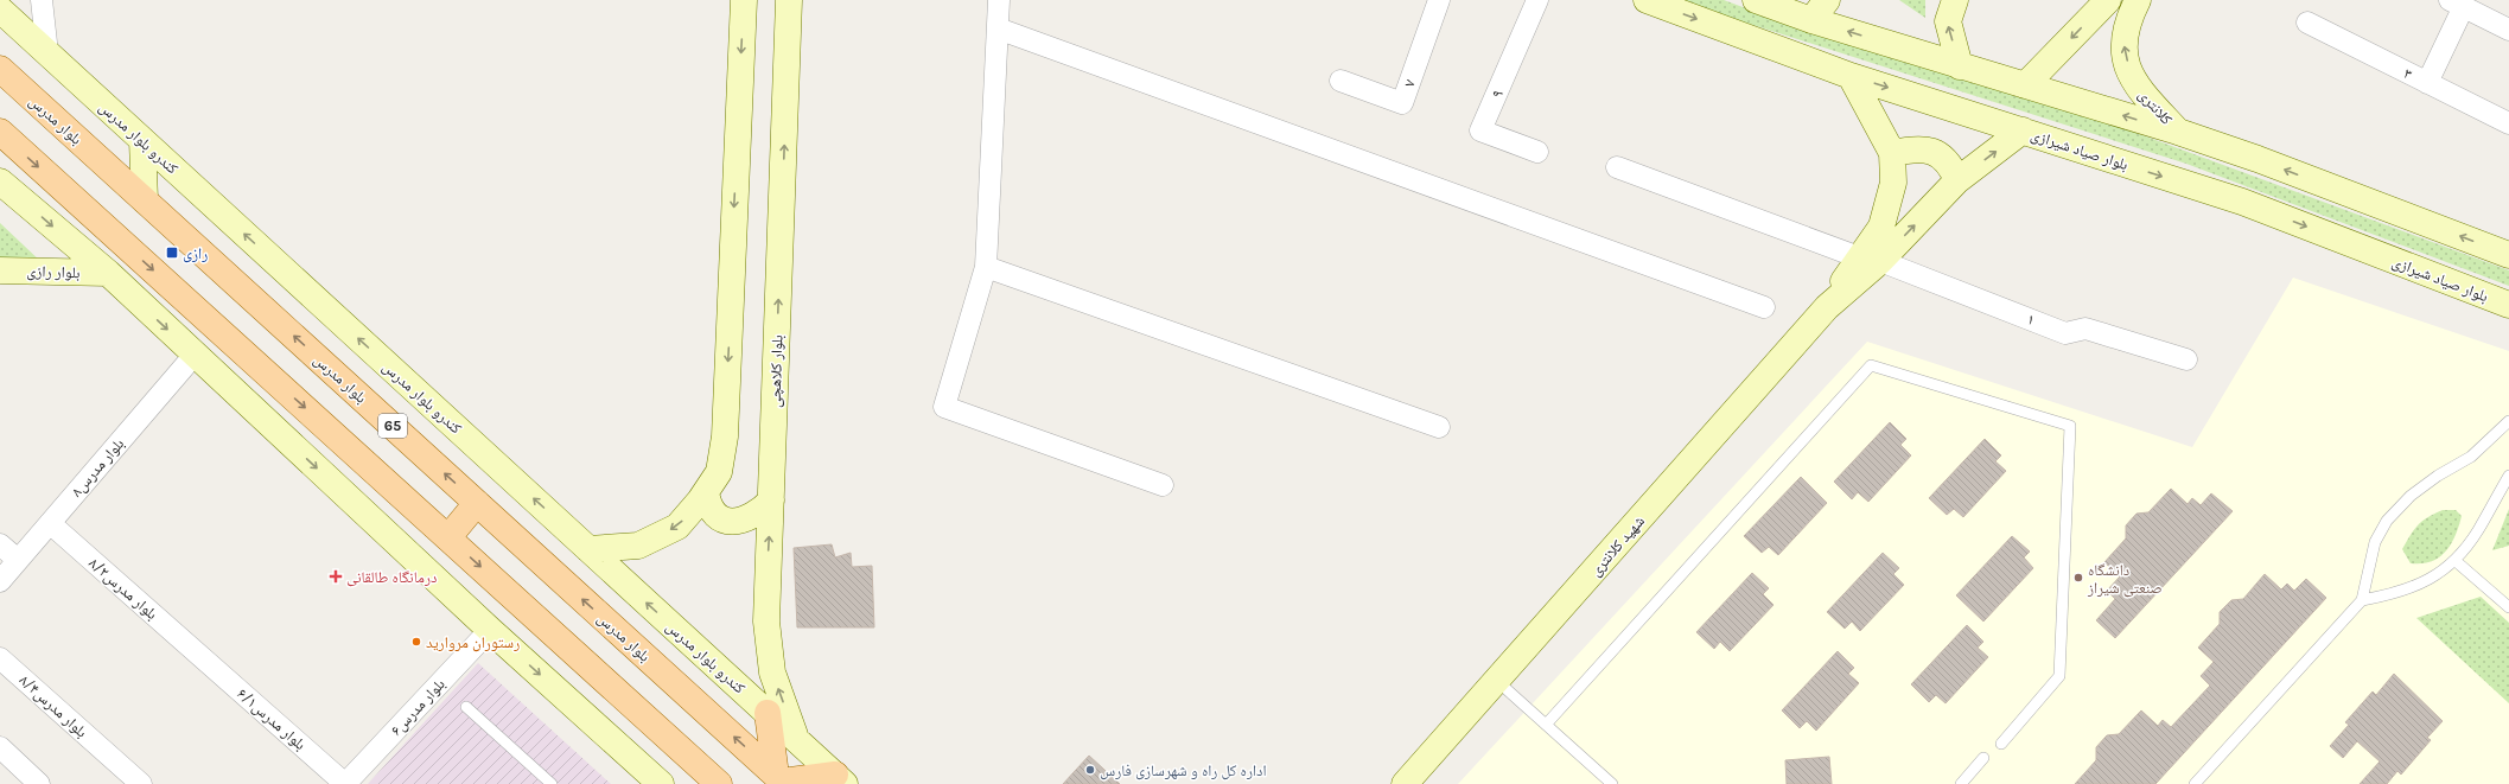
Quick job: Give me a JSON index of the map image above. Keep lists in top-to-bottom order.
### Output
{
  "streets": {
    "main road": [
      "کلانتری",
      "بلوار مدرس",
      "کندرو بلوار مدرس",
      "بلوار صیاد شیرازی",
      "بلوار رازی",
      "بلوار کلاهچی",
      "65",
      "شهید کلانتری"
    ],
    "street": [
      "۳",
      "۷",
      "۹",
      "۱",
      "بلوار مدرس۸",
      "بلوار مدرس۸/۲",
      "بلوار مدرس۸/۴",
      "بلوار مدرس۶",
      "بلوار مدرس۶/۱"
    ]
  },
  "crossings": [
    ["کندرو بلوار مدرس", "بلوار کلاهچی"],
    ["۱", "شهید کلانتری"],
    ["بلوار مدرس۸", "بلوار مدرس۸/۲"],
    ["بلوار مدرس۸/۲", "بلوار مدرس۶/۱"],
    ["بلوار مدرس۶", "بلوار مدرس۶/۱"]
  ],
  "places": {
    "transit": ["رازی"],
    "health": ["درمانگاه طالقانی"],
    "other": ["دانشگاه صنعتی شیراز", "رستوران مروارید", "اداره کل راه و شهرسازی فارس"]
  }
}
